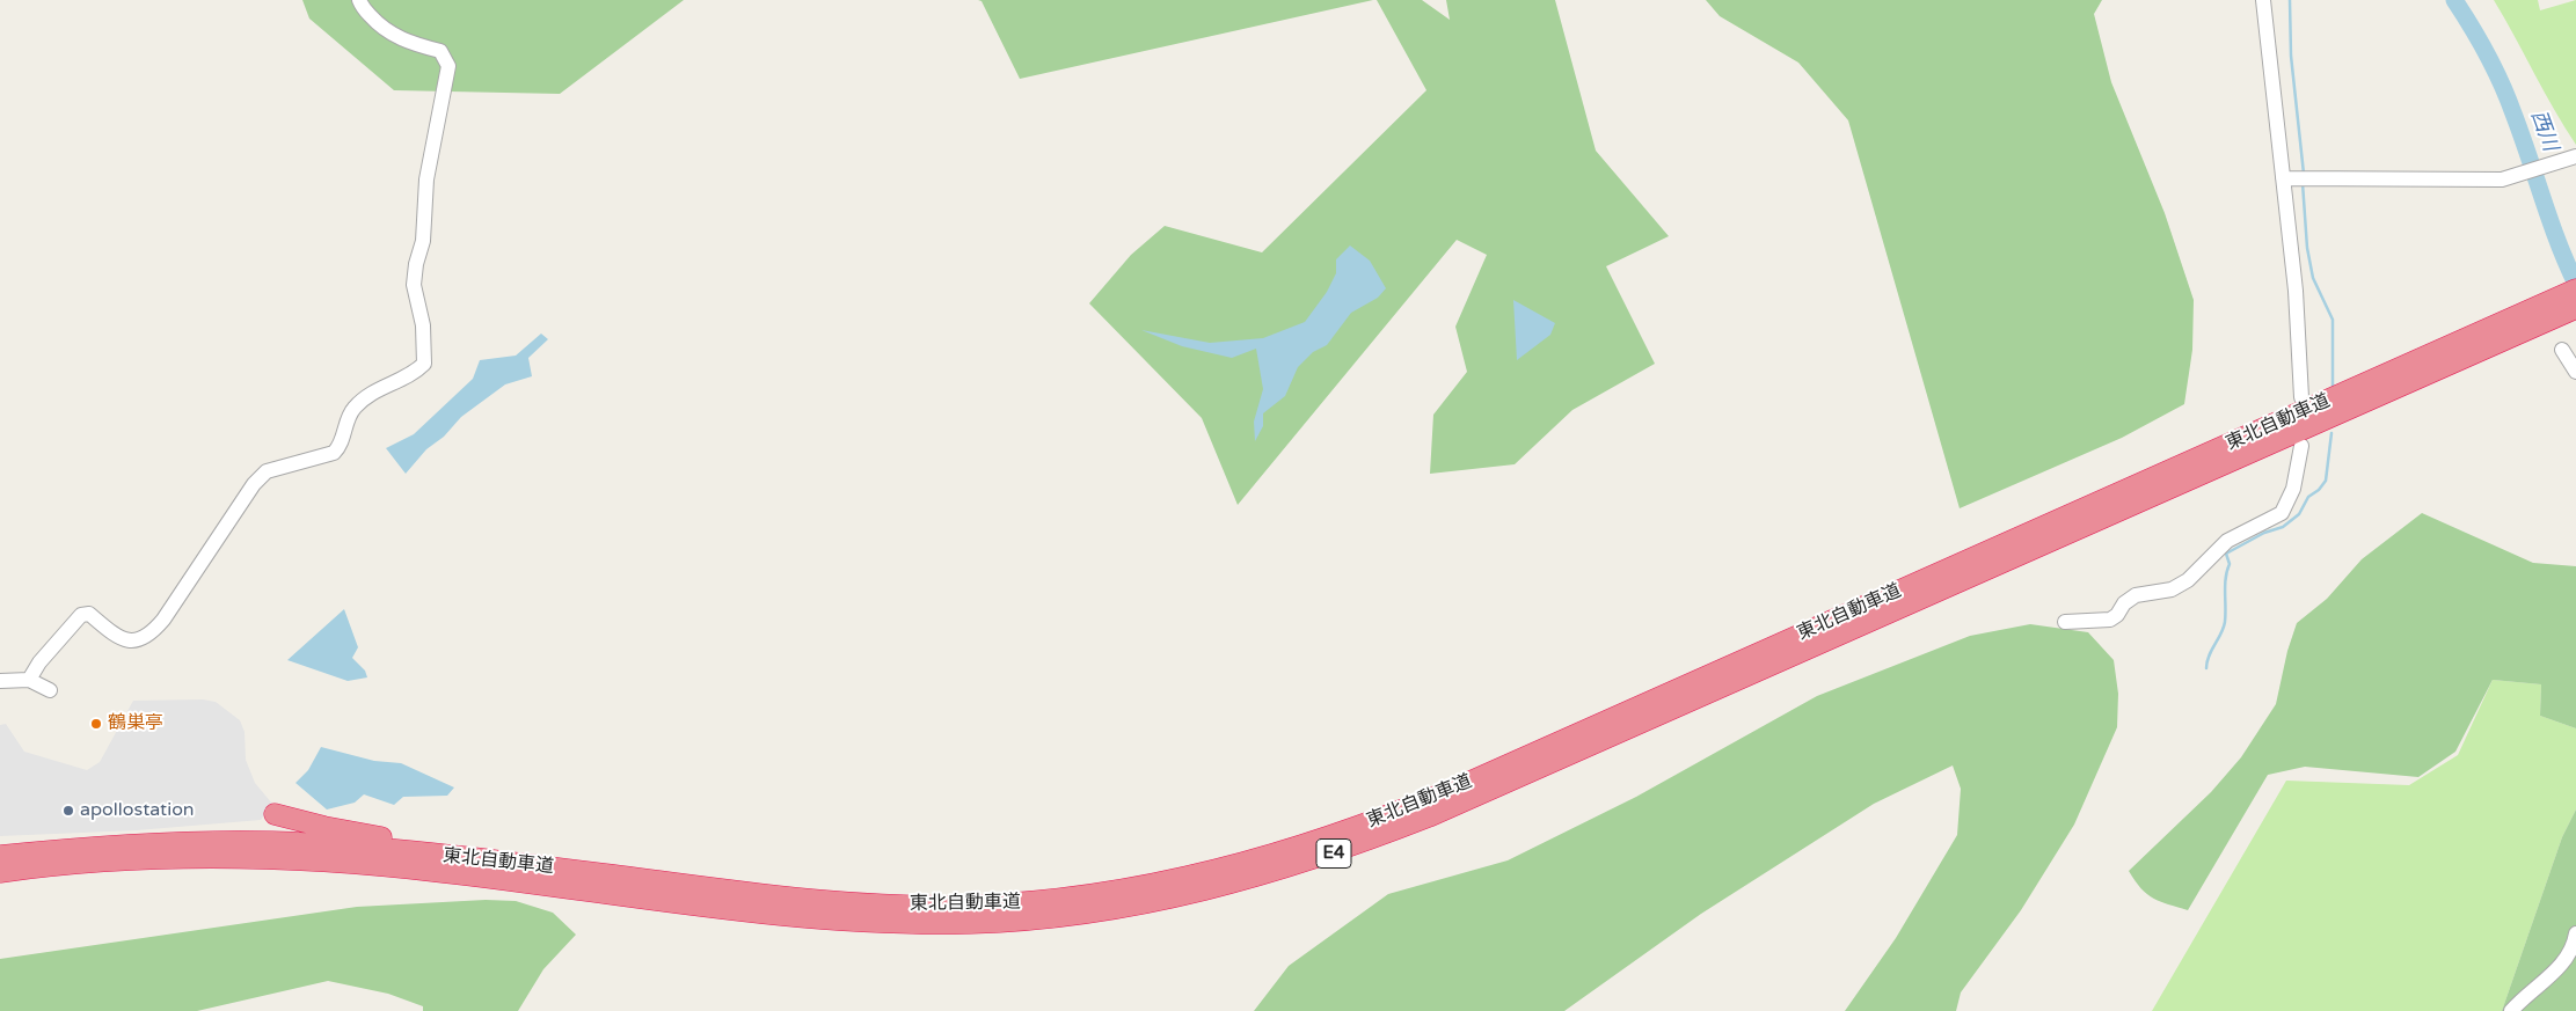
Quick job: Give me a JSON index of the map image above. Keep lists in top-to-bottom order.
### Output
{
  "streets": {
    "highway": ["東北自動車道", "E4"]
  },
  "water": ["西川"],
  "places": ["鶴巣亭", "apollostation"]
}
